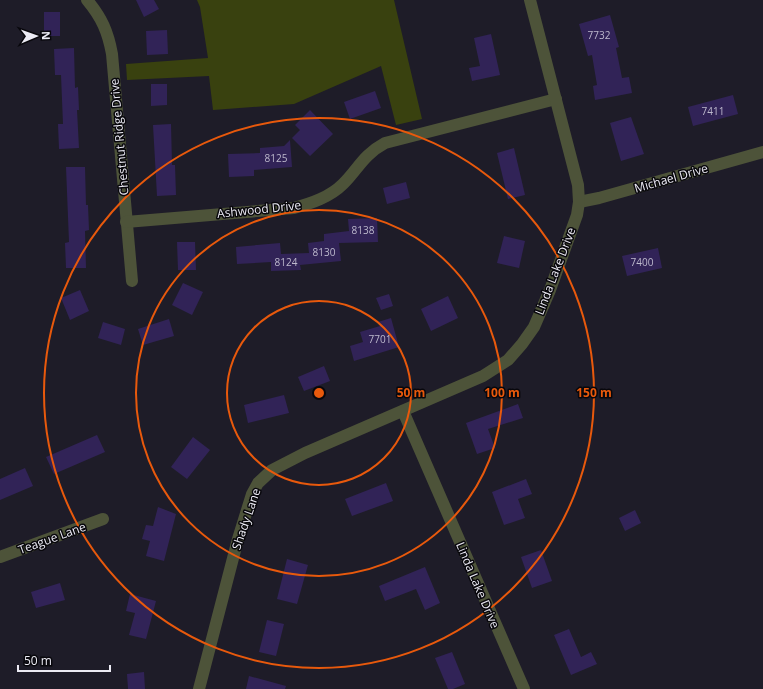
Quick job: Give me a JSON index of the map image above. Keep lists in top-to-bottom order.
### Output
{
  "streets": {
    "street": [
      "Chestnut Ridge Drive",
      "Michael Drive",
      "Ashwood Drive",
      "Linda Lake Drive",
      "Shady Lane",
      "Teague Lane"
    ]
  },
  "crossings": [
    ["Chestnut Ridge Drive", "Ashwood Drive"],
    ["Michael Drive", "Linda Lake Drive"],
    ["Ashwood Drive", "Linda Lake Drive"],
    ["Linda Lake Drive", "Shady Lane"]
  ],
  "house_numbers": [
    "7732",
    "7411",
    "8125",
    "8138",
    "8130",
    "8124",
    "7400",
    "7701"
  ],
  "scale_bar": "50 m",
  "north": "right",
  "rings": ["50 m", "100 m", "150 m"]
}
